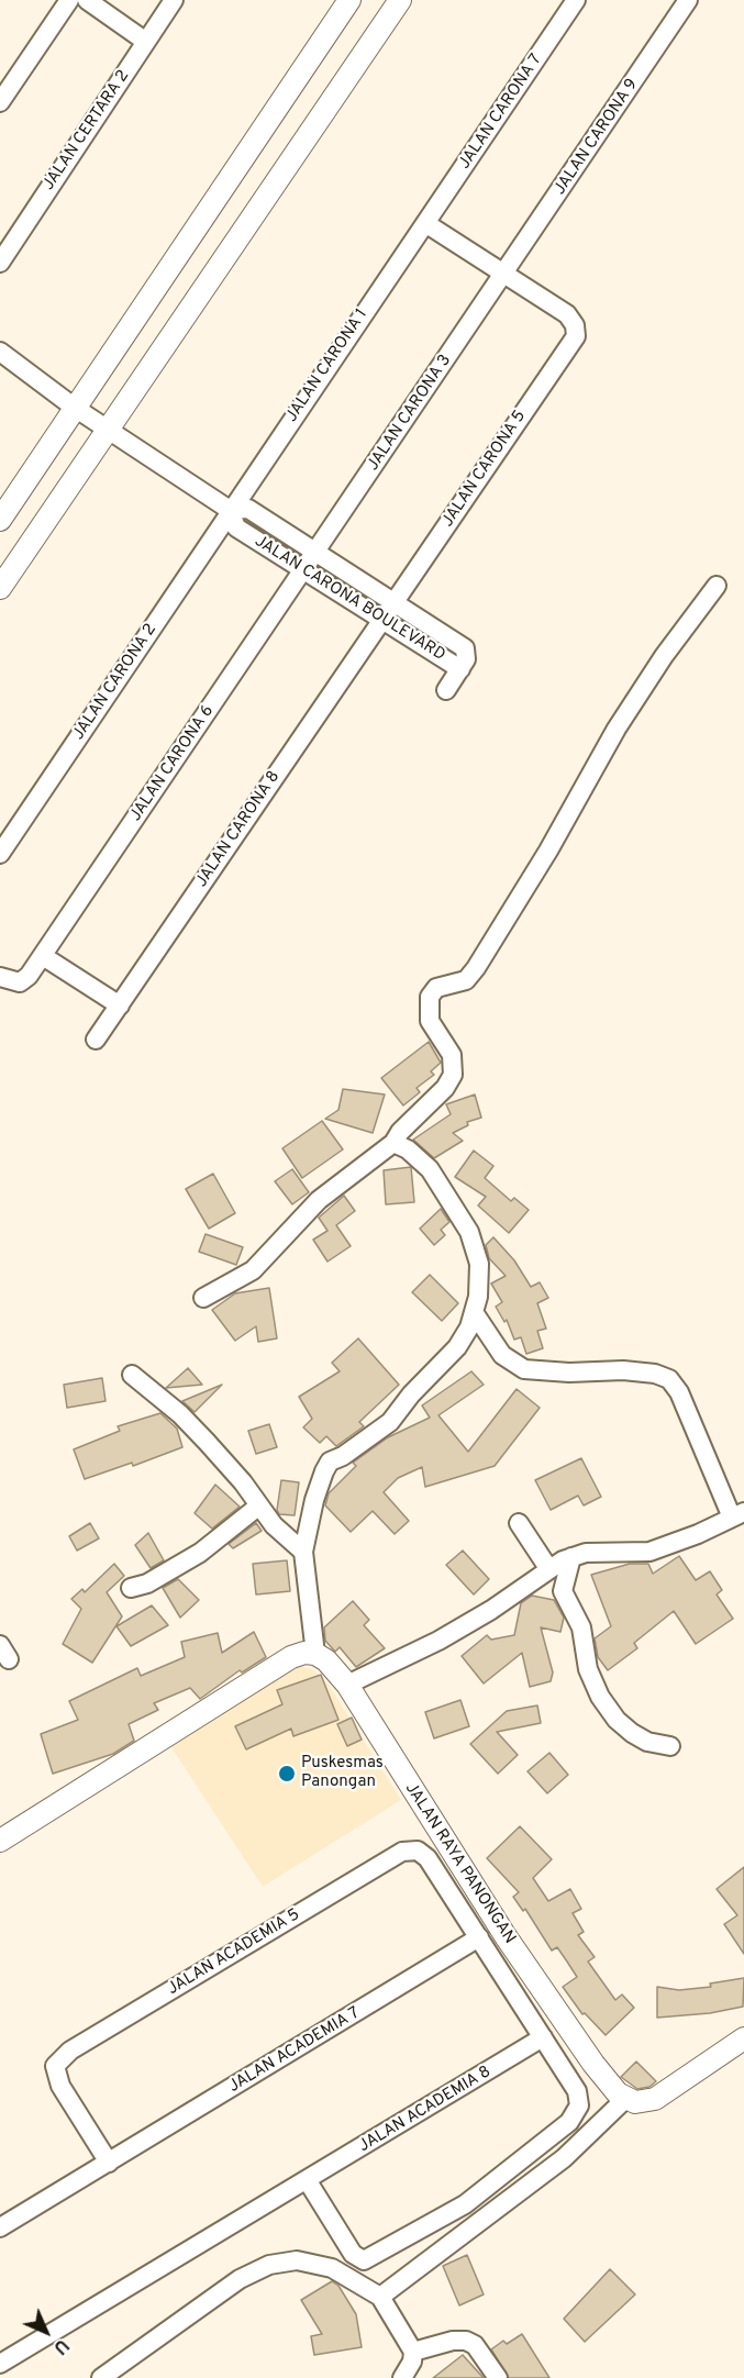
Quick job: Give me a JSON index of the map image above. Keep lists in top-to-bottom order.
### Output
{
  "streets": {
    "street": [
      "JALAN CARONA 7",
      "JALAN CERTARA 2",
      "JALAN CARONA 9",
      "JALAN CARONA 1",
      "JALAN CARONA 3",
      "JALAN CARONA 5",
      "JALAN CARONA BOULEVARD",
      "JALAN CARONA 2",
      "JALAN CARONA 6",
      "JALAN CARONA 8",
      "JALAN RAYA PANONGAN",
      "JALAN ACADEMIA 5",
      "JALAN ACADEMIA 7",
      "JALAN ACADEMIA 8"
    ]
  },
  "crossings": [
    ["JALAN CARONA 7", "JALAN CARONA 1"],
    ["JALAN CARONA 9", "JALAN CARONA 3"],
    ["JALAN CARONA 9", "JALAN CARONA 5"],
    ["JALAN CARONA 1", "JALAN CARONA BOULEVARD"],
    ["JALAN CARONA 1", "JALAN CARONA 2"],
    ["JALAN CARONA 3", "JALAN CARONA 5"],
    ["JALAN CARONA 3", "JALAN CARONA BOULEVARD"],
    ["JALAN CARONA 3", "JALAN CARONA 6"],
    ["JALAN CARONA 5", "JALAN CARONA BOULEVARD"],
    ["JALAN CARONA 5", "JALAN CARONA 8"],
    ["JALAN CARONA BOULEVARD", "JALAN CARONA 2"],
    ["JALAN CARONA BOULEVARD", "JALAN CARONA 6"],
    ["JALAN CARONA BOULEVARD", "JALAN CARONA 8"],
    ["JALAN ACADEMIA 5", "JALAN ACADEMIA 7"]
  ],
  "places": ["Puskesmas Panongan"],
  "north": "bottom right"
}
